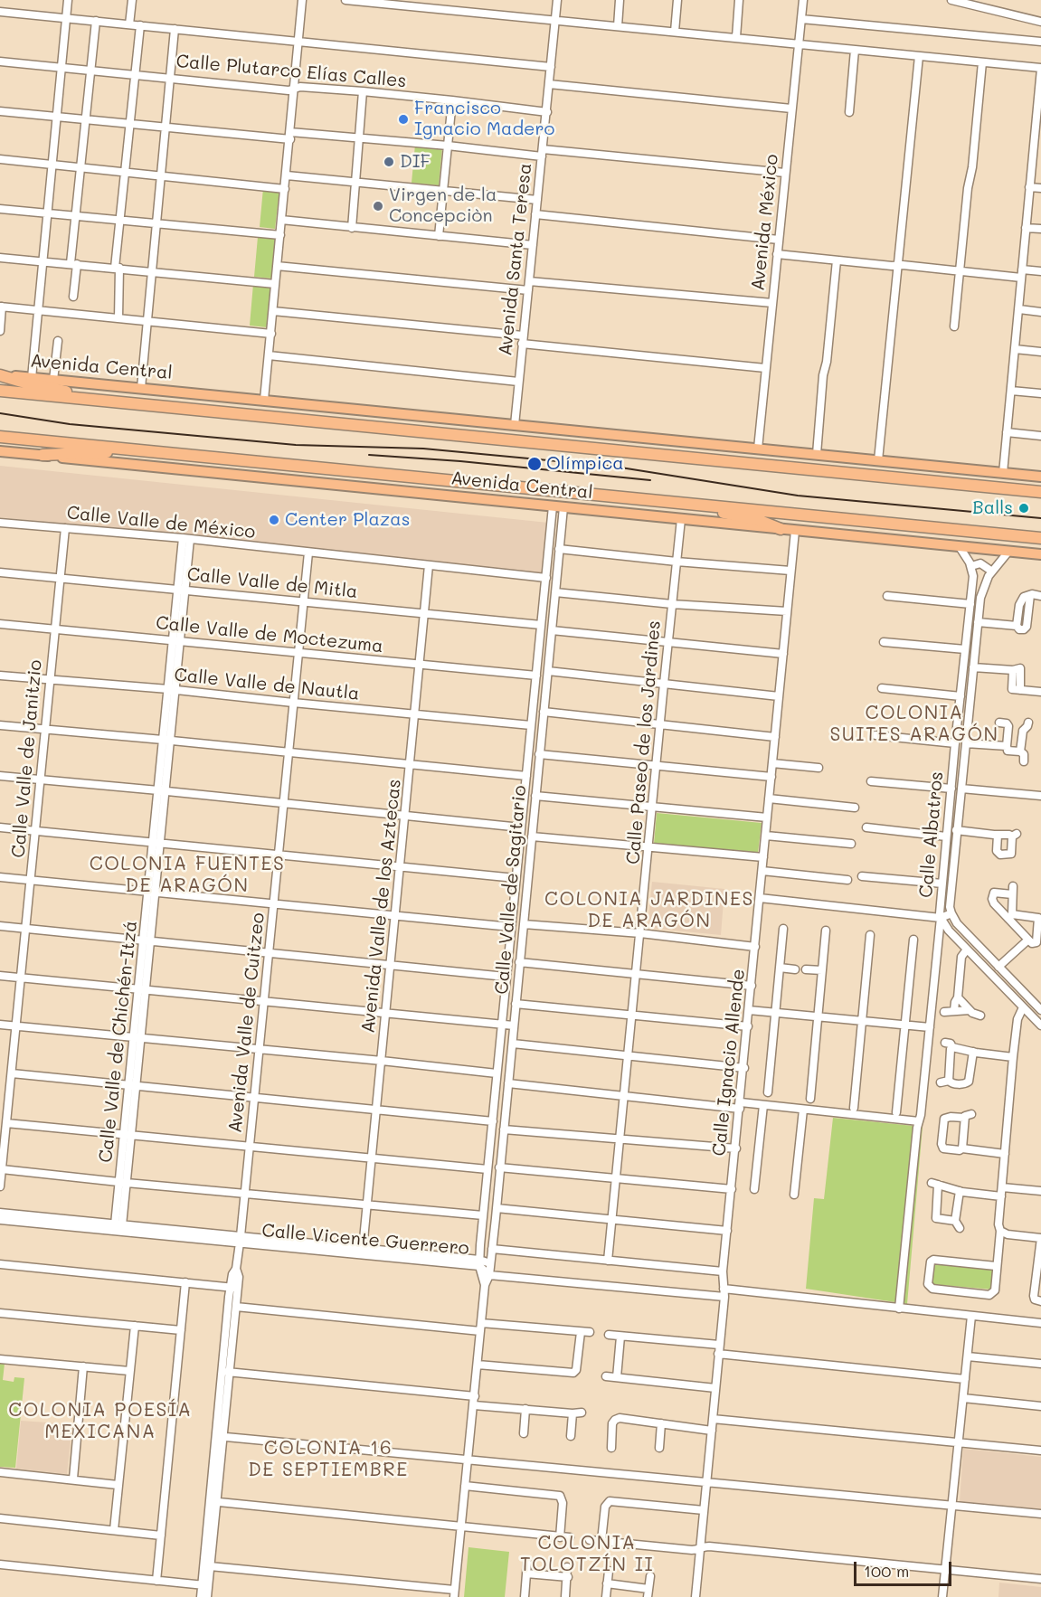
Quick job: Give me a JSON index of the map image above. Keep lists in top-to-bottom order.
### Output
{
  "streets": {
    "highway": ["Avenida Central"],
    "street": [
      "Calle Plutarco Elías Calles",
      "Avenida México",
      "Avenida Santa Teresa",
      "Calle Valle de México",
      "Calle Valle de Mitla",
      "Calle Valle de Moctezuma",
      "Calle Valle de Nautla",
      "Calle Paseo de los Jardines",
      "Calle Valle de Janitzio",
      "Calle Albatros",
      "Calle Valle de Sagitario",
      "Avenida Valle de los Aztecas",
      "Avenida Valle de Cuitzeo",
      "Calle Valle de Chichén-Itzá",
      "Calle Ignacio Allende",
      "Calle Vicente Guerrero"
    ]
  },
  "crossings": [
    ["Calle Plutarco Elías Calles", "Avenida Santa Teresa"],
    ["Avenida México", "Avenida Central"],
    ["Avenida Santa Teresa", "Avenida Central"],
    ["Avenida Central", "Calle Paseo de los Jardines"],
    ["Avenida Central", "Calle Albatros"],
    ["Avenida Central", "Calle Valle de Sagitario"],
    ["Avenida Central", "Calle Ignacio Allende"],
    ["Calle Valle de México", "Calle Valle de Janitzio"],
    ["Calle Valle de México", "Calle Valle de Sagitario"],
    ["Calle Valle de México", "Avenida Valle de los Aztecas"],
    ["Calle Valle de México", "Avenida Valle de Cuitzeo"],
    ["Calle Valle de México", "Calle Valle de Chichén-Itzá"],
    ["Calle Valle de Mitla", "Calle Valle de Janitzio"],
    ["Calle Valle de Mitla", "Calle Valle de Sagitario"],
    ["Calle Valle de Mitla", "Avenida Valle de los Aztecas"],
    ["Calle Valle de Mitla", "Avenida Valle de Cuitzeo"],
    ["Calle Valle de Mitla", "Calle Valle de Chichén-Itzá"],
    ["Calle Valle de Moctezuma", "Calle Valle de Janitzio"],
    ["Calle Valle de Moctezuma", "Calle Valle de Sagitario"],
    ["Calle Valle de Moctezuma", "Avenida Valle de los Aztecas"],
    ["Calle Valle de Moctezuma", "Avenida Valle de Cuitzeo"],
    ["Calle Valle de Moctezuma", "Calle Valle de Chichén-Itzá"],
    ["Calle Valle de Nautla", "Calle Valle de Janitzio"],
    ["Calle Valle de Nautla", "Calle Valle de Sagitario"],
    ["Calle Valle de Nautla", "Avenida Valle de los Aztecas"],
    ["Calle Valle de Nautla", "Avenida Valle de Cuitzeo"],
    ["Calle Valle de Nautla", "Calle Valle de Chichén-Itzá"],
    ["Calle Valle de Sagitario", "Calle Vicente Guerrero"],
    ["Avenida Valle de los Aztecas", "Calle Vicente Guerrero"],
    ["Avenida Valle de Cuitzeo", "Calle Vicente Guerrero"],
    ["Calle Valle de Chichén-Itzá", "Calle Vicente Guerrero"],
    ["Calle Ignacio Allende", "Calle Vicente Guerrero"]
  ],
  "districts": [
    "COLONIA SUITES ARAGÓN",
    "COLONIA FUENTES DE ARAGÓN",
    "COLONIA JARDINES DE ARAGÓN",
    "COLONIA POESÍA MEXICANA",
    "COLONIA 16 DE SEPTIEMBRE",
    "COLONIA TOLOTZÍN II"
  ],
  "places": [
    "Francisco Ignacio Madero",
    "DIF",
    "Virgen de la Concepciòn",
    "Olímpica",
    "Balls",
    "Center Plazas"
  ],
  "scale_bar": "100 m"
}
